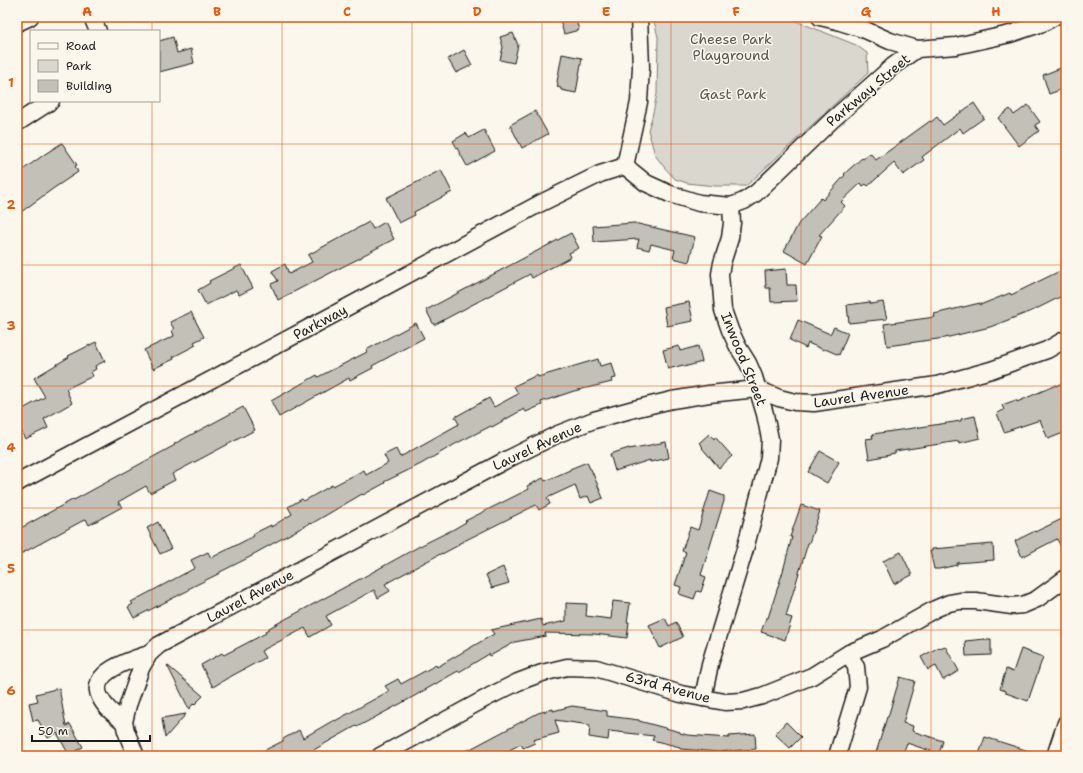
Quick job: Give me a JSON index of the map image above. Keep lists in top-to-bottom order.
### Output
{
  "streets": {
    "street": [
      "Parkway Street",
      "Parkway",
      "Inwood Street",
      "Laurel Avenue",
      "63rd Avenue"
    ]
  },
  "crossings": [
    ["Parkway Street", "Inwood Street"],
    ["Inwood Street", "Laurel Avenue"],
    ["Inwood Street", "63rd Avenue"]
  ],
  "parks": ["Cheese Park Playground", "Gast Park"],
  "legend": ["Road", "Park", "Building"],
  "scale_bar": "50 m",
  "grid": {
    "columns": [
      "A",
      "B",
      "C",
      "D",
      "E",
      "F",
      "G",
      "H"
    ],
    "rows": [
      "1",
      "2",
      "3",
      "4",
      "5",
      "6"
    ]
  }
}
